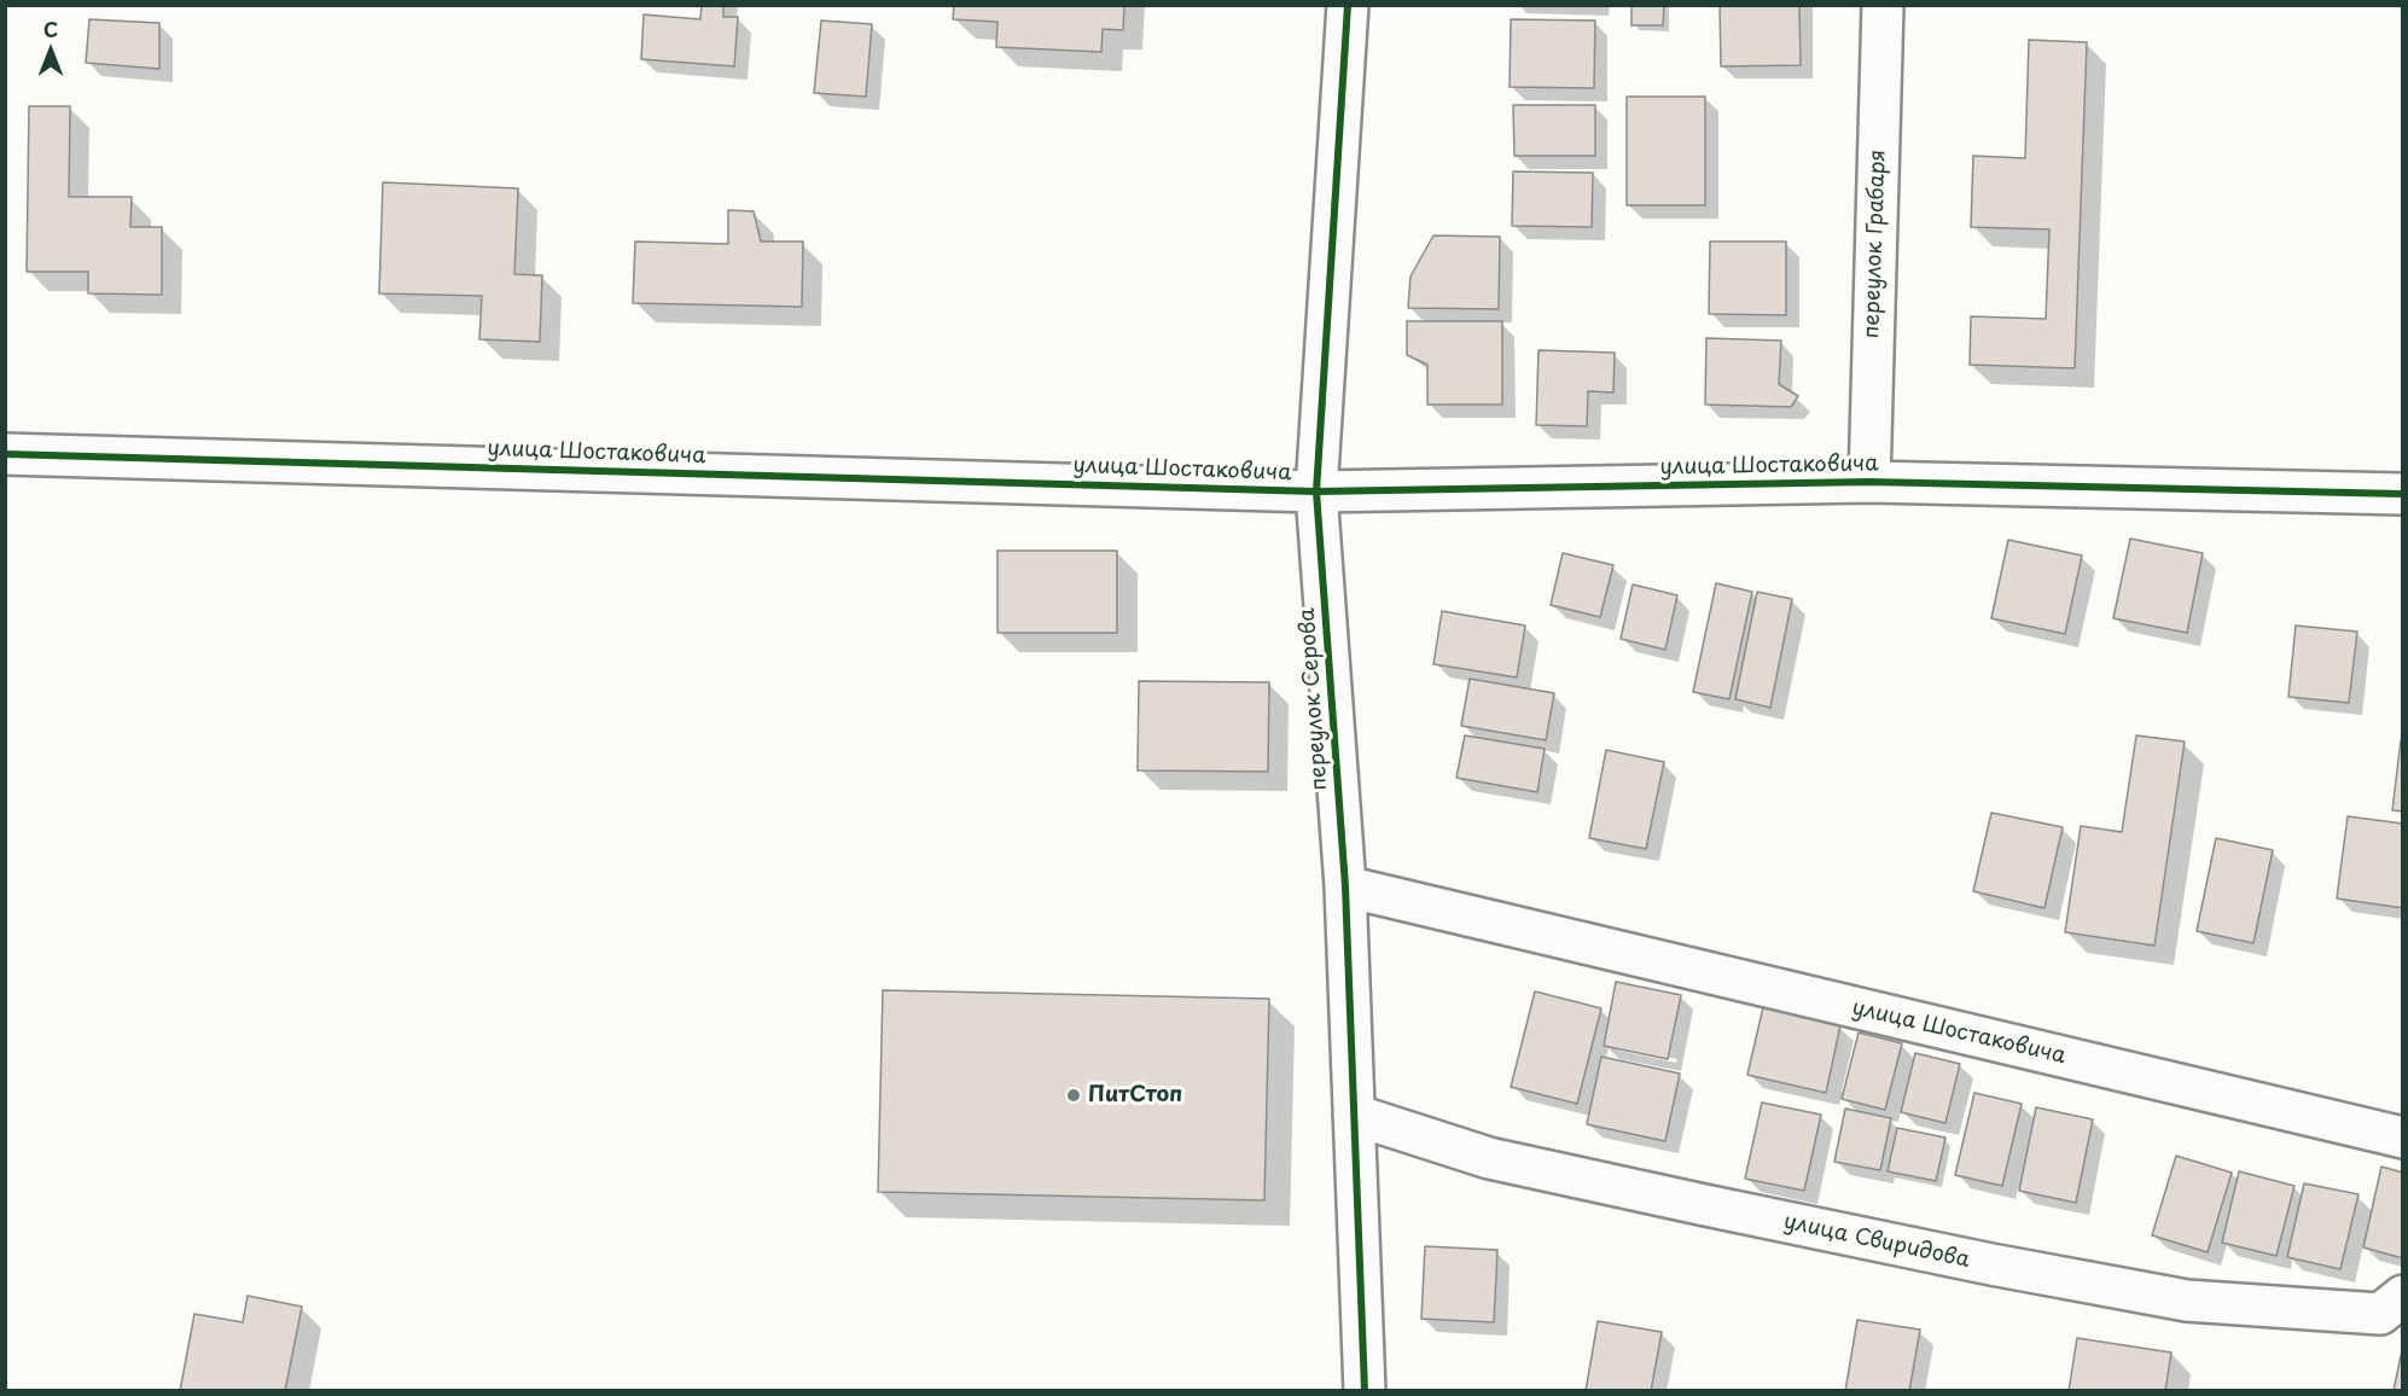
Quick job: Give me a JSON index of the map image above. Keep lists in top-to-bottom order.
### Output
{
  "streets": {
    "street": [
      "переулок Грабаря",
      "улица Шостаковича",
      "переулок Серова",
      "улица Свиридова"
    ]
  },
  "crossings": [
    ["переулок Грабаря", "улица Шостаковича"],
    ["улица Шостаковича", "переулок Серова"],
    ["переулок Серова", "улица Свиридова"]
  ],
  "places": ["ПитСтоп"],
  "north": "top"
}
